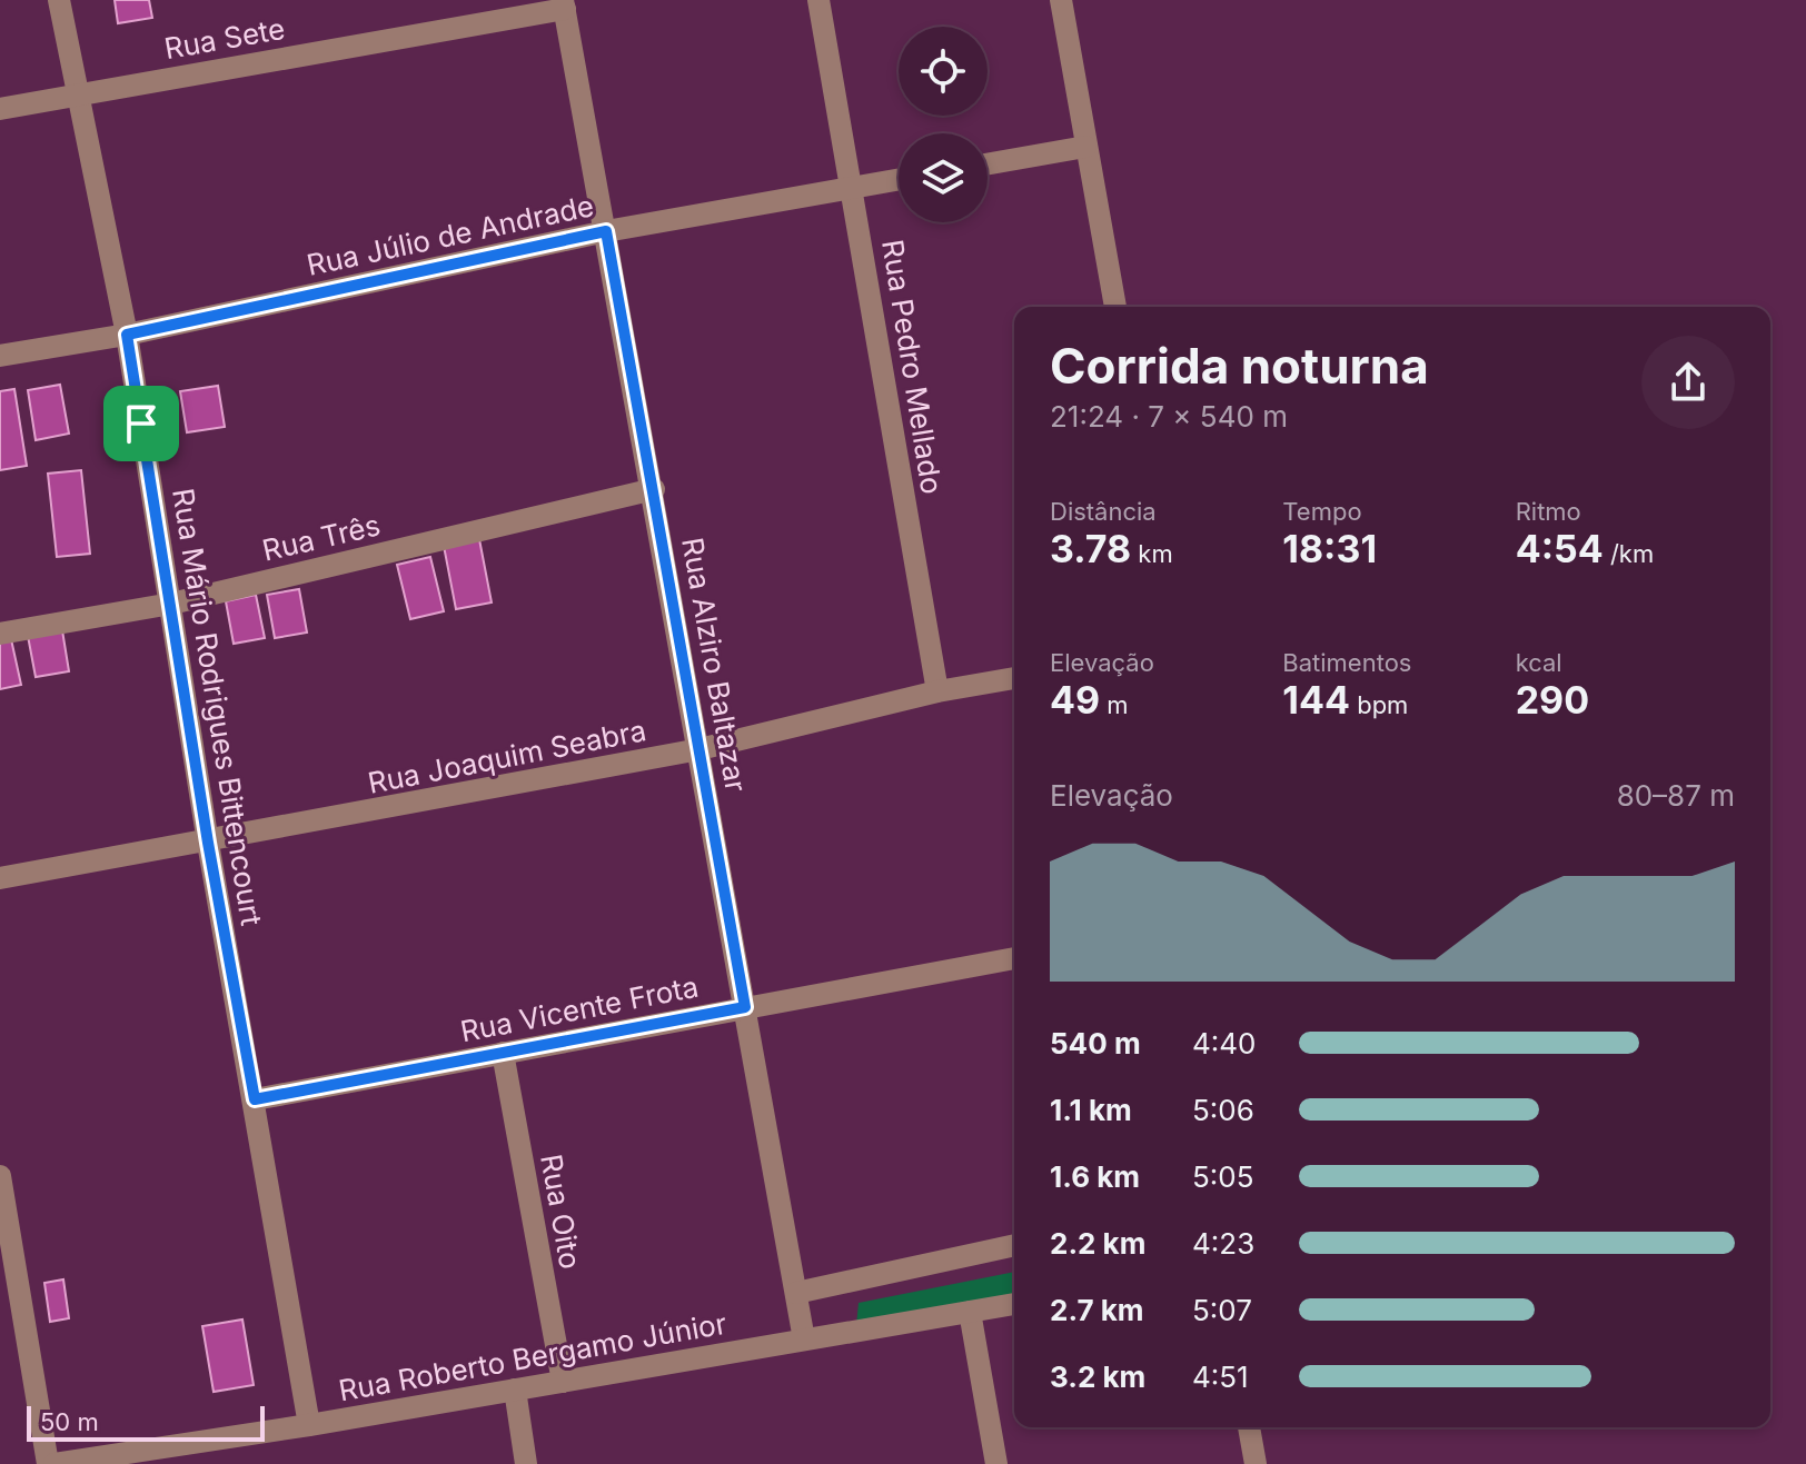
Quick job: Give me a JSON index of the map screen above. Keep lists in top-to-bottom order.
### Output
{
  "streets": {
    "street": [
      "Rua Sete",
      "Rua Júlio de Andrade",
      "Rua Pedro Mellado",
      "Rua Três",
      "Rua Alziro Baltazar",
      "Rua Mário Rodrigues Bittencourt",
      "Rua Joaquim Seabra",
      "Rua Vicente Frota",
      "Rua Oito",
      "Rua Roberto Bergamo Júnior"
    ]
  },
  "crossings": [
    ["Rua Sete", "Rua Alziro Baltazar"],
    ["Rua Sete", "Rua Mário Rodrigues Bittencourt"],
    ["Rua Júlio de Andrade", "Rua Pedro Mellado"],
    ["Rua Júlio de Andrade", "Rua Alziro Baltazar"],
    ["Rua Júlio de Andrade", "Rua Mário Rodrigues Bittencourt"],
    ["Rua Pedro Mellado", "Rua Joaquim Seabra"],
    ["Rua Três", "Rua Alziro Baltazar"],
    ["Rua Três", "Rua Mário Rodrigues Bittencourt"],
    ["Rua Alziro Baltazar", "Rua Joaquim Seabra"],
    ["Rua Alziro Baltazar", "Rua Vicente Frota"],
    ["Rua Alziro Baltazar", "Rua Roberto Bergamo Júnior"],
    ["Rua Mário Rodrigues Bittencourt", "Rua Joaquim Seabra"],
    ["Rua Mário Rodrigues Bittencourt", "Rua Vicente Frota"],
    ["Rua Mário Rodrigues Bittencourt", "Rua Roberto Bergamo Júnior"],
    ["Rua Vicente Frota", "Rua Oito"],
    ["Rua Oito", "Rua Roberto Bergamo Júnior"]
  ],
  "scale_bar": "50 m",
  "page": {
    "heading": ["Corrida noturna", "21:24 · 7 × 540 m"],
    "stats": [
      ["Distância", "3.78 km"],
      ["Tempo", "18:31"],
      ["Ritmo", "4:54 /km"],
      ["Elevação", "49 m"],
      ["Batimentos", "144 bpm"],
      ["kcal", "290"]
    ],
    "chart": ["Elevação", "80–87 m"],
    "list": [
      {
        "name": "540 m",
        "note": "4:40"
      },
      {
        "name": "1.1 km",
        "note": "5:06"
      },
      {
        "name": "1.6 km",
        "note": "5:05"
      },
      {
        "name": "2.2 km",
        "note": "4:23"
      },
      {
        "name": "2.7 km",
        "note": "5:07"
      },
      {
        "name": "3.2 km",
        "note": "4:51"
      }
    ],
    "scale": "50 m"
  }
}
